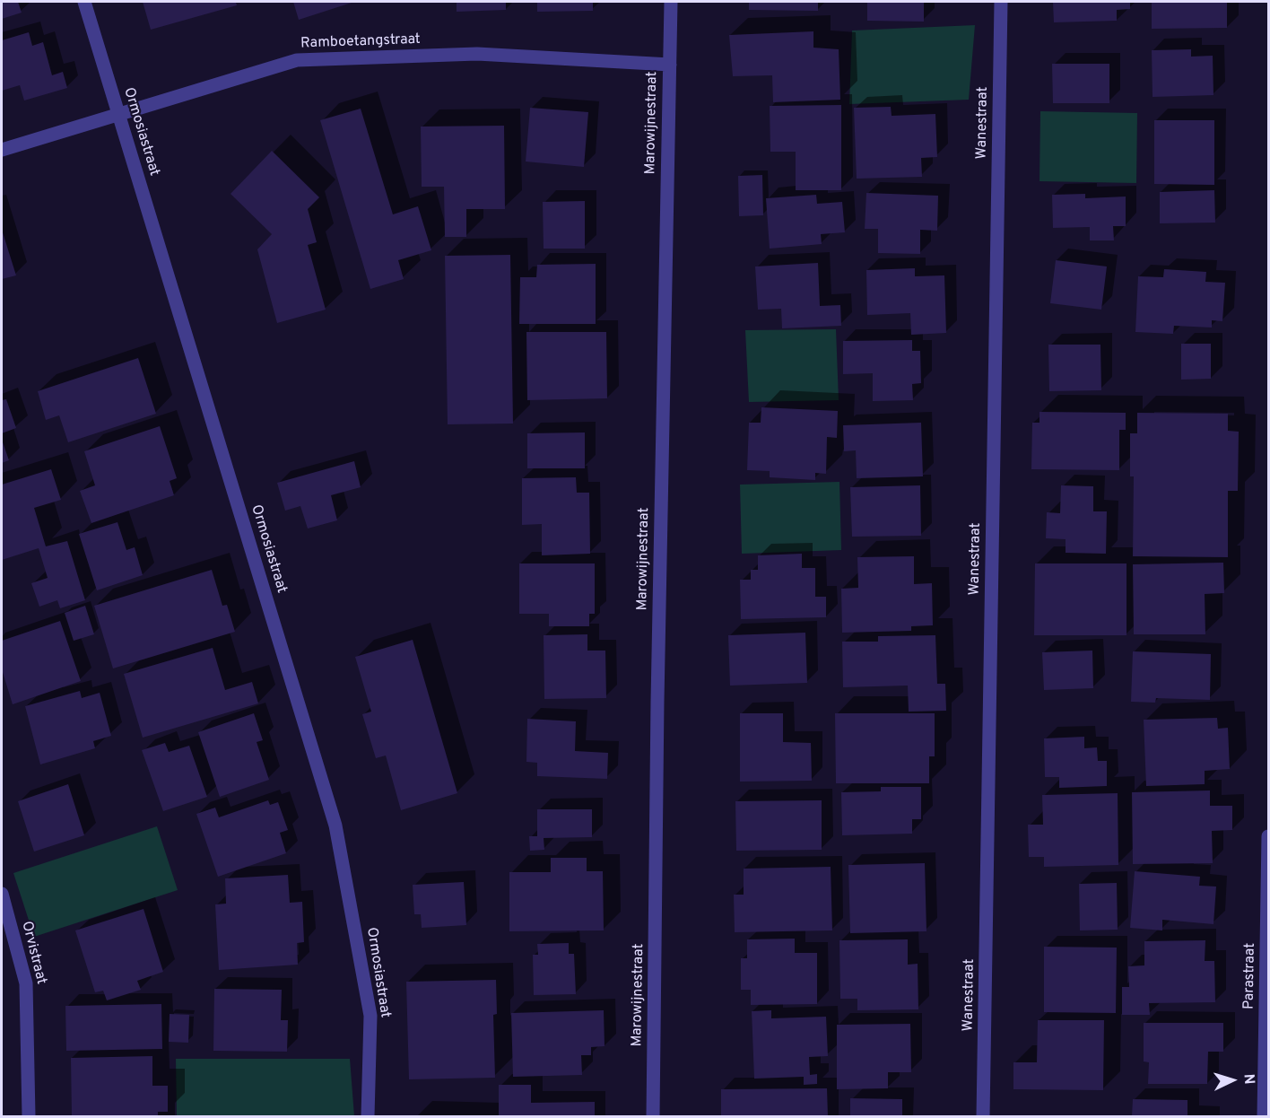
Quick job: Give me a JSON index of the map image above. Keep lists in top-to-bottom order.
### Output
{
  "streets": {
    "street": [
      "Ramboetangstraat",
      "Marowijnestraat",
      "Wanestraat",
      "Ormosiastraat",
      "Orvistraat",
      "Parastraat"
    ]
  },
  "crossings": [
    ["Ramboetangstraat", "Marowijnestraat"],
    ["Ramboetangstraat", "Ormosiastraat"]
  ],
  "north": "right"
}
